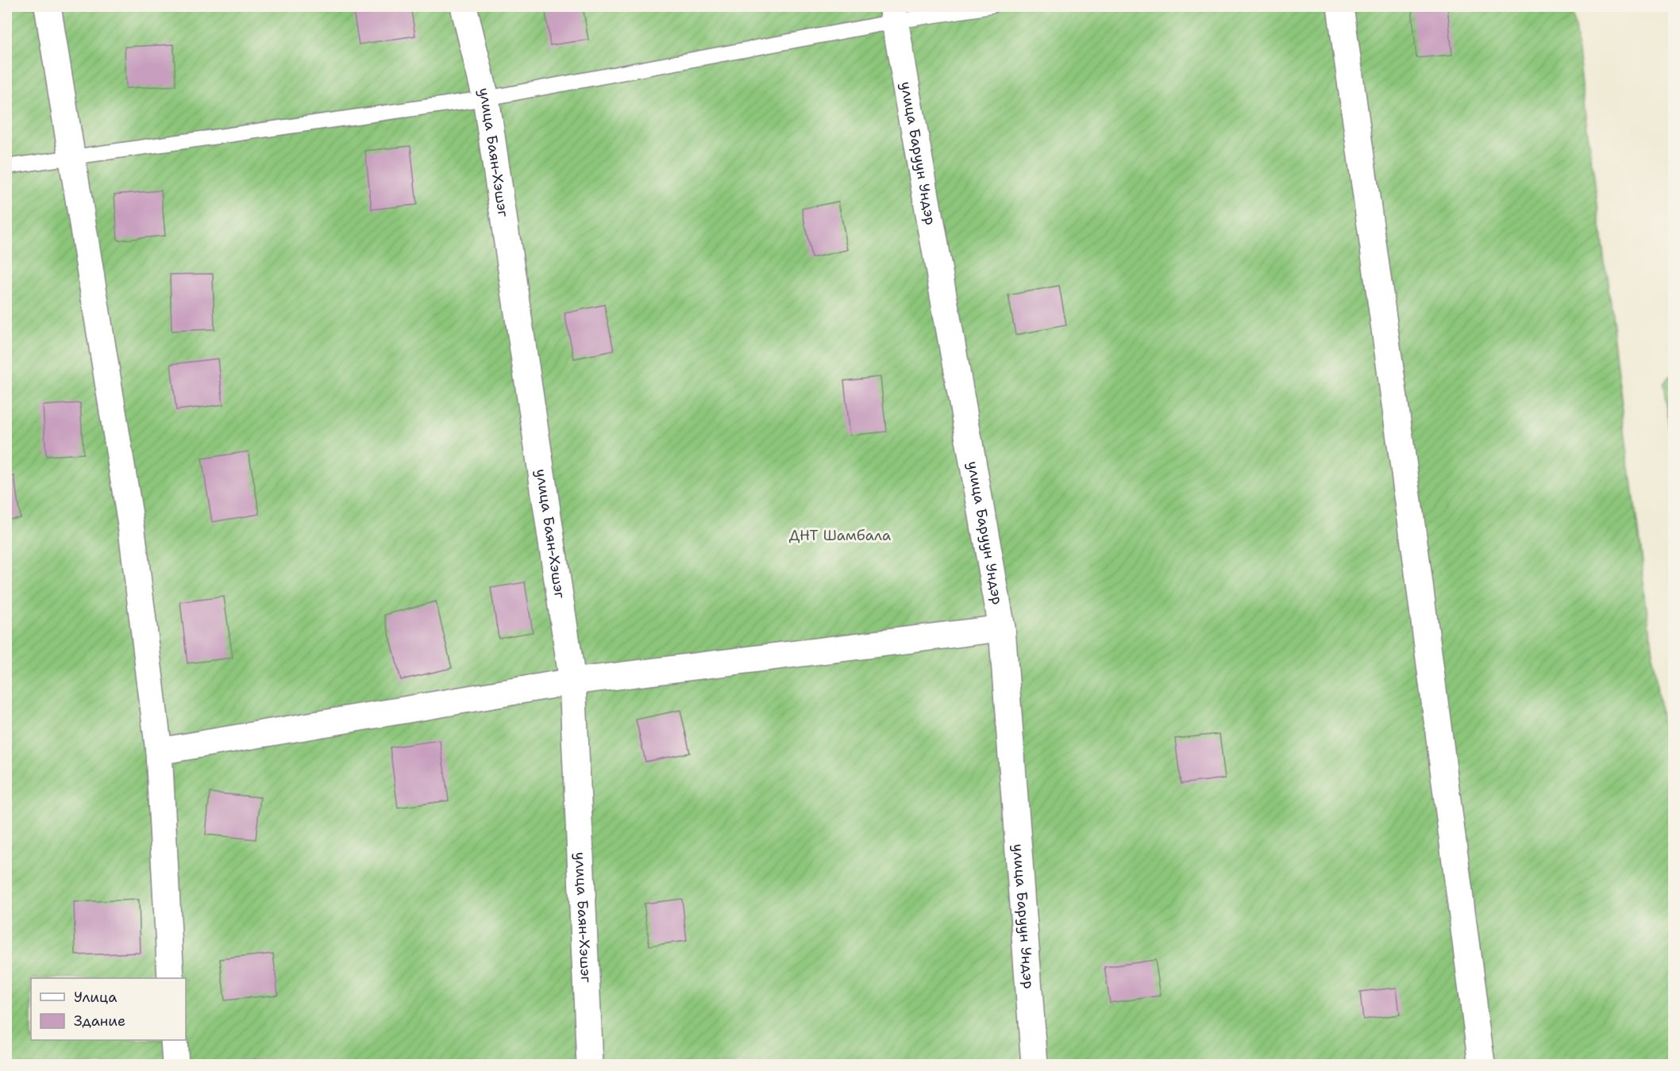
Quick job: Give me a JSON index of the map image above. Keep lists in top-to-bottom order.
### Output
{
  "streets": {
    "street": ["улица Баян-Хэшэг", "улица Баруун Ундэр"]
  },
  "parks": ["ДНТ Шамбала"],
  "legend": ["Улица", "Здание"]
}
